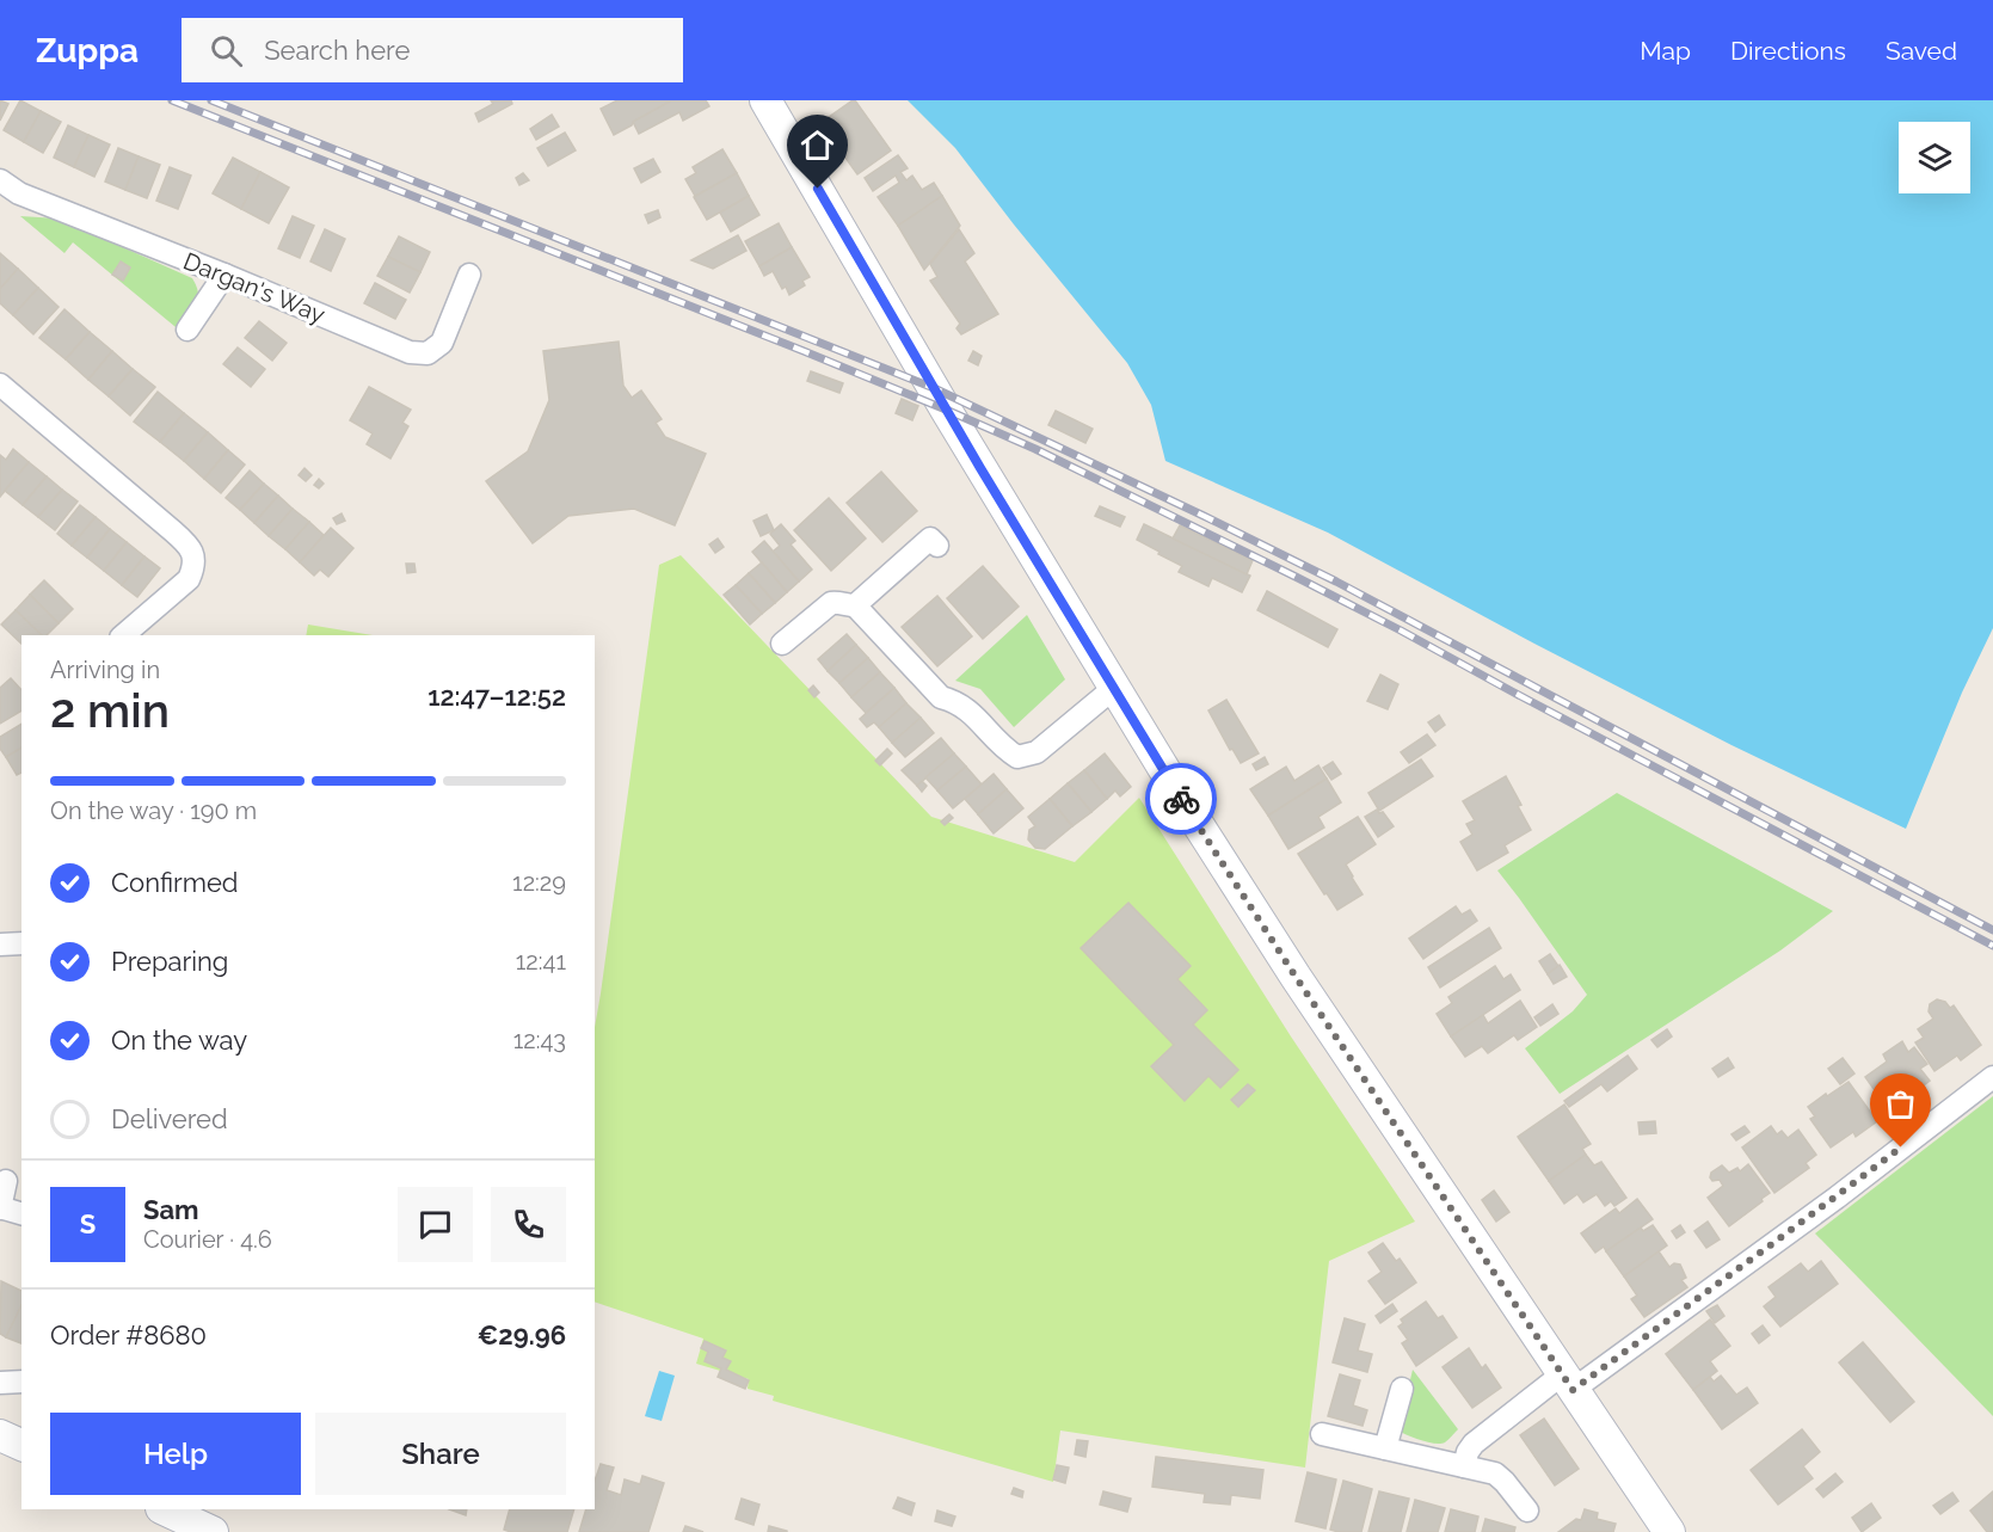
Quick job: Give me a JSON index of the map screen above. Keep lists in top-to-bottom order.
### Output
{
  "streets": {
    "street": ["Dargan's Way"]
  },
  "page": {
    "header": "Zuppa",
    "search": "Search here",
    "nav": ["Map", "Directions", "Saved"],
    "heading": ["2 min", "Arriving in", "12:47–12:52"],
    "panel": [
      "Sam",
      "Courier · 4.6",
      "Order #8680",
      "€29.96"
    ],
    "bar": "On the way · 190 m",
    "list": [
      ["Confirmed", "12:29"],
      ["Preparing", "12:41"],
      ["On the way", "12:43"],
      "Delivered"
    ],
    "round": "S",
    "buttons": ["Help", "Share"]
  }
}
